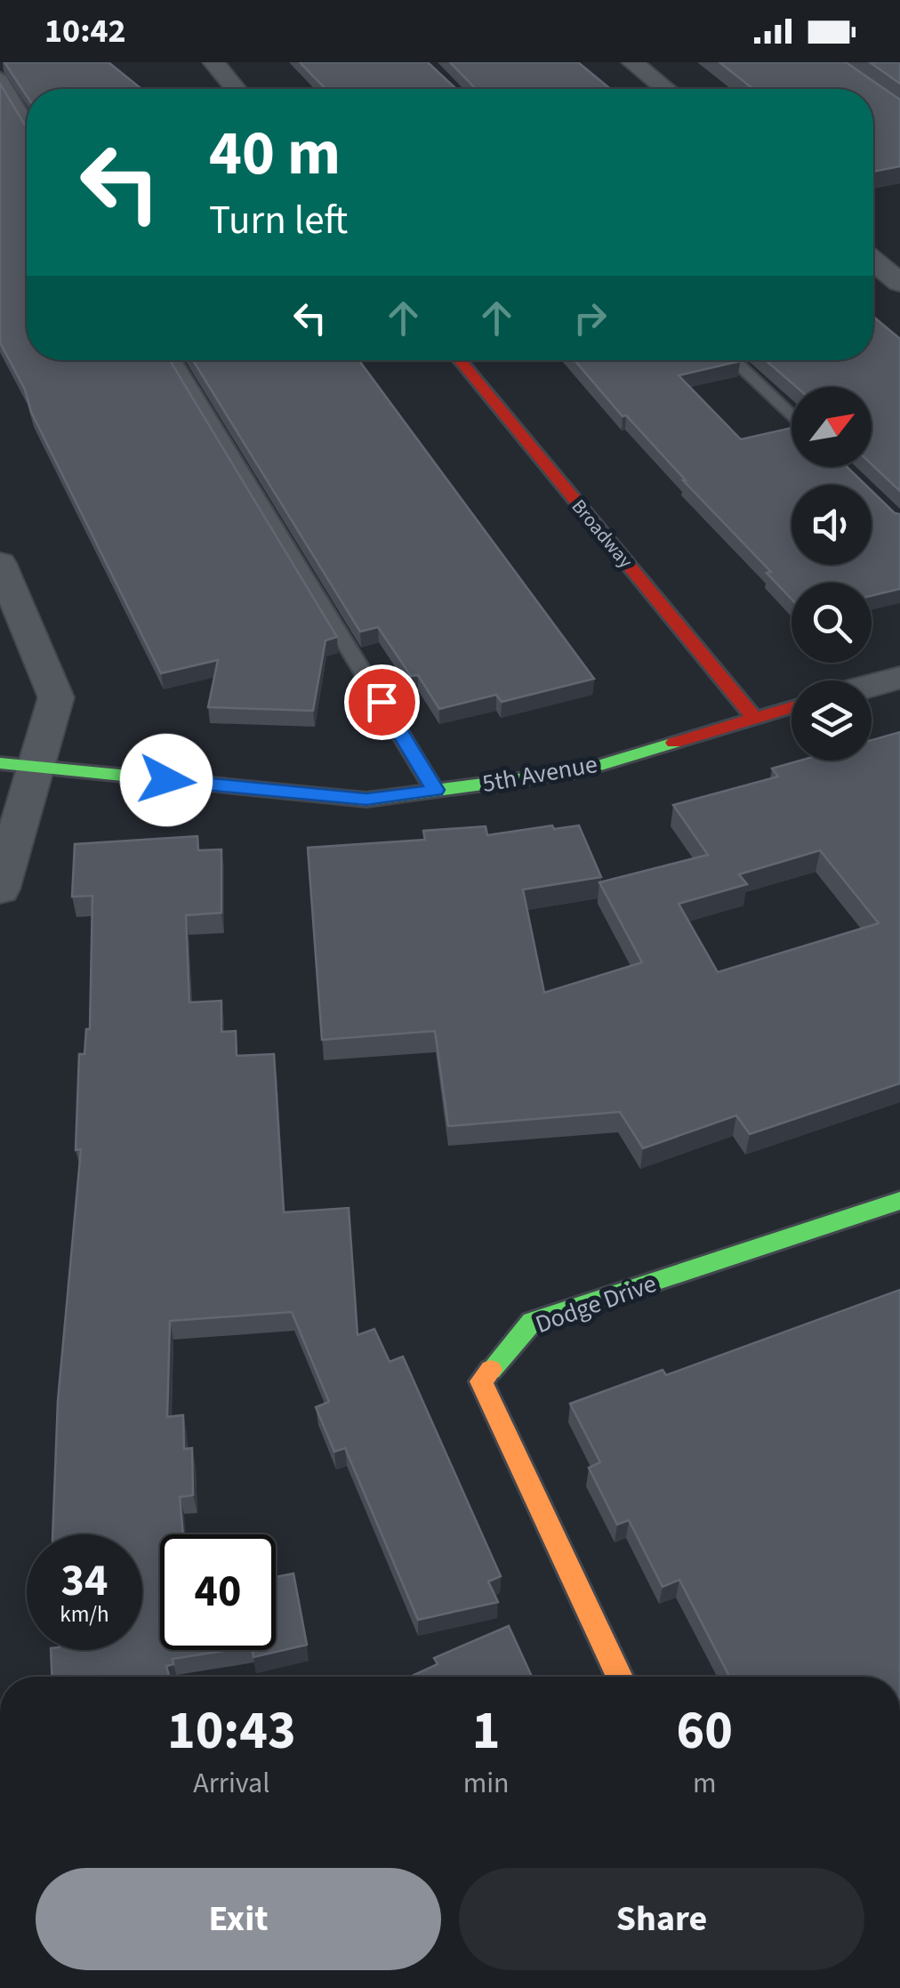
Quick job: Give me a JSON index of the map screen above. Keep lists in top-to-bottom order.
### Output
{
  "streets": {
    "street": ["Broadway", "5th Avenue", "Dodge Drive"]
  },
  "crossings": [
    ["Broadway", "5th Avenue"]
  ],
  "north": "top right",
  "page": {
    "status": "10:42",
    "turn": ["40 m", "Turn left"],
    "speed": "34 km/h",
    "limit": "40",
    "eta": [
      "10:43",
      "Arrival",
      "1",
      "min",
      "60",
      "m"
    ],
    "buttons": ["Exit", "Share"]
  }
}
